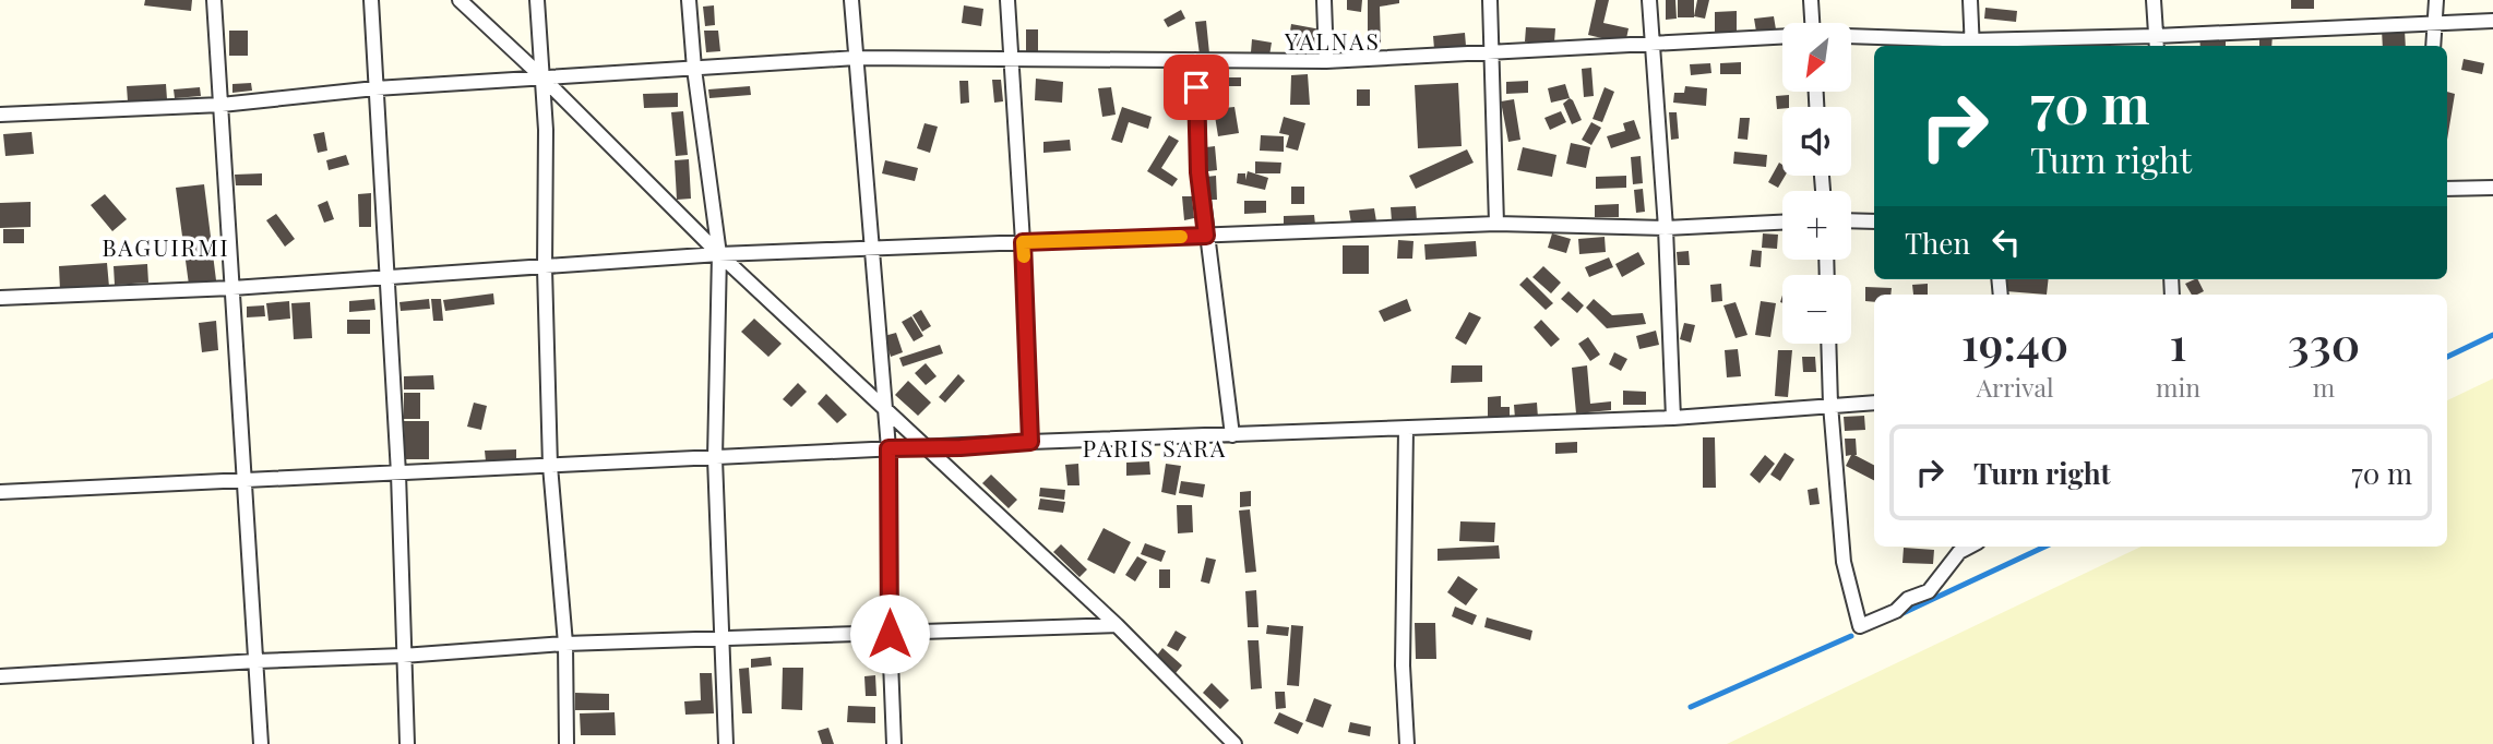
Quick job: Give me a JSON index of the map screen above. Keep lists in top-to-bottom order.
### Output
{
  "districts": ["YALNAS", "BAGUIRMI", "PARIS SARA"],
  "north": "bottom left",
  "page": {
    "map_buttons": ["+", "−"],
    "turn": ["70 m", "Turn right"],
    "then": "Then",
    "eta": [
      "19:40",
      "Arrival",
      "1",
      "min",
      "330",
      "m"
    ],
    "list": [
      {
        "name": "Turn right",
        "value": "70 m"
      }
    ]
  }
}
